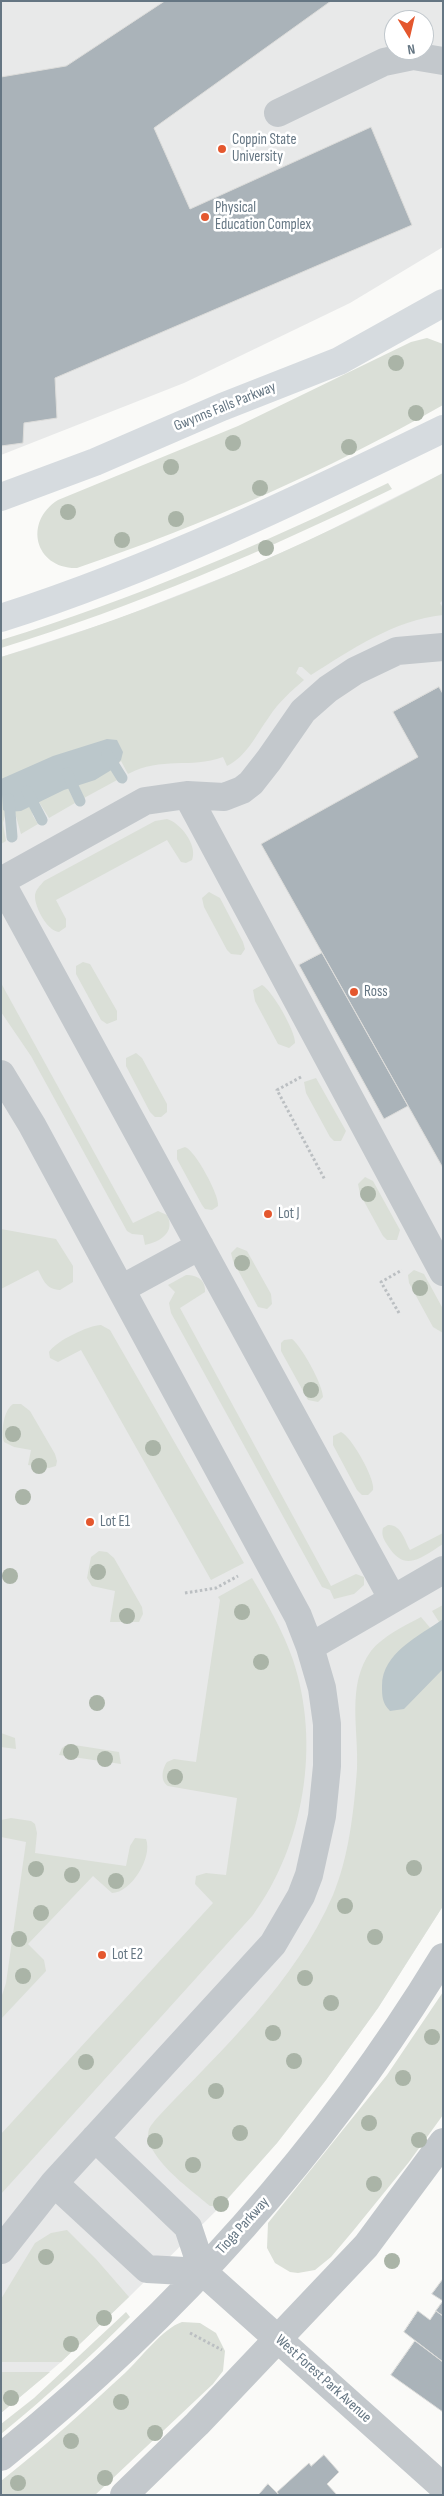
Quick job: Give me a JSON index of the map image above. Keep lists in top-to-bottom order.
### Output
{
  "streets": {
    "main road": ["Gwynns Falls Parkway"],
    "street": ["Tioga Parkway", "West Forest Park Avenue"]
  },
  "crossings": [
    ["Tioga Parkway", "West Forest Park Avenue"]
  ],
  "places": [
    "Coppin State University",
    "Physical Education Complex",
    "Ross",
    "Lot J",
    "Lot E1",
    "Lot E2"
  ],
  "north": "bottom"
}
